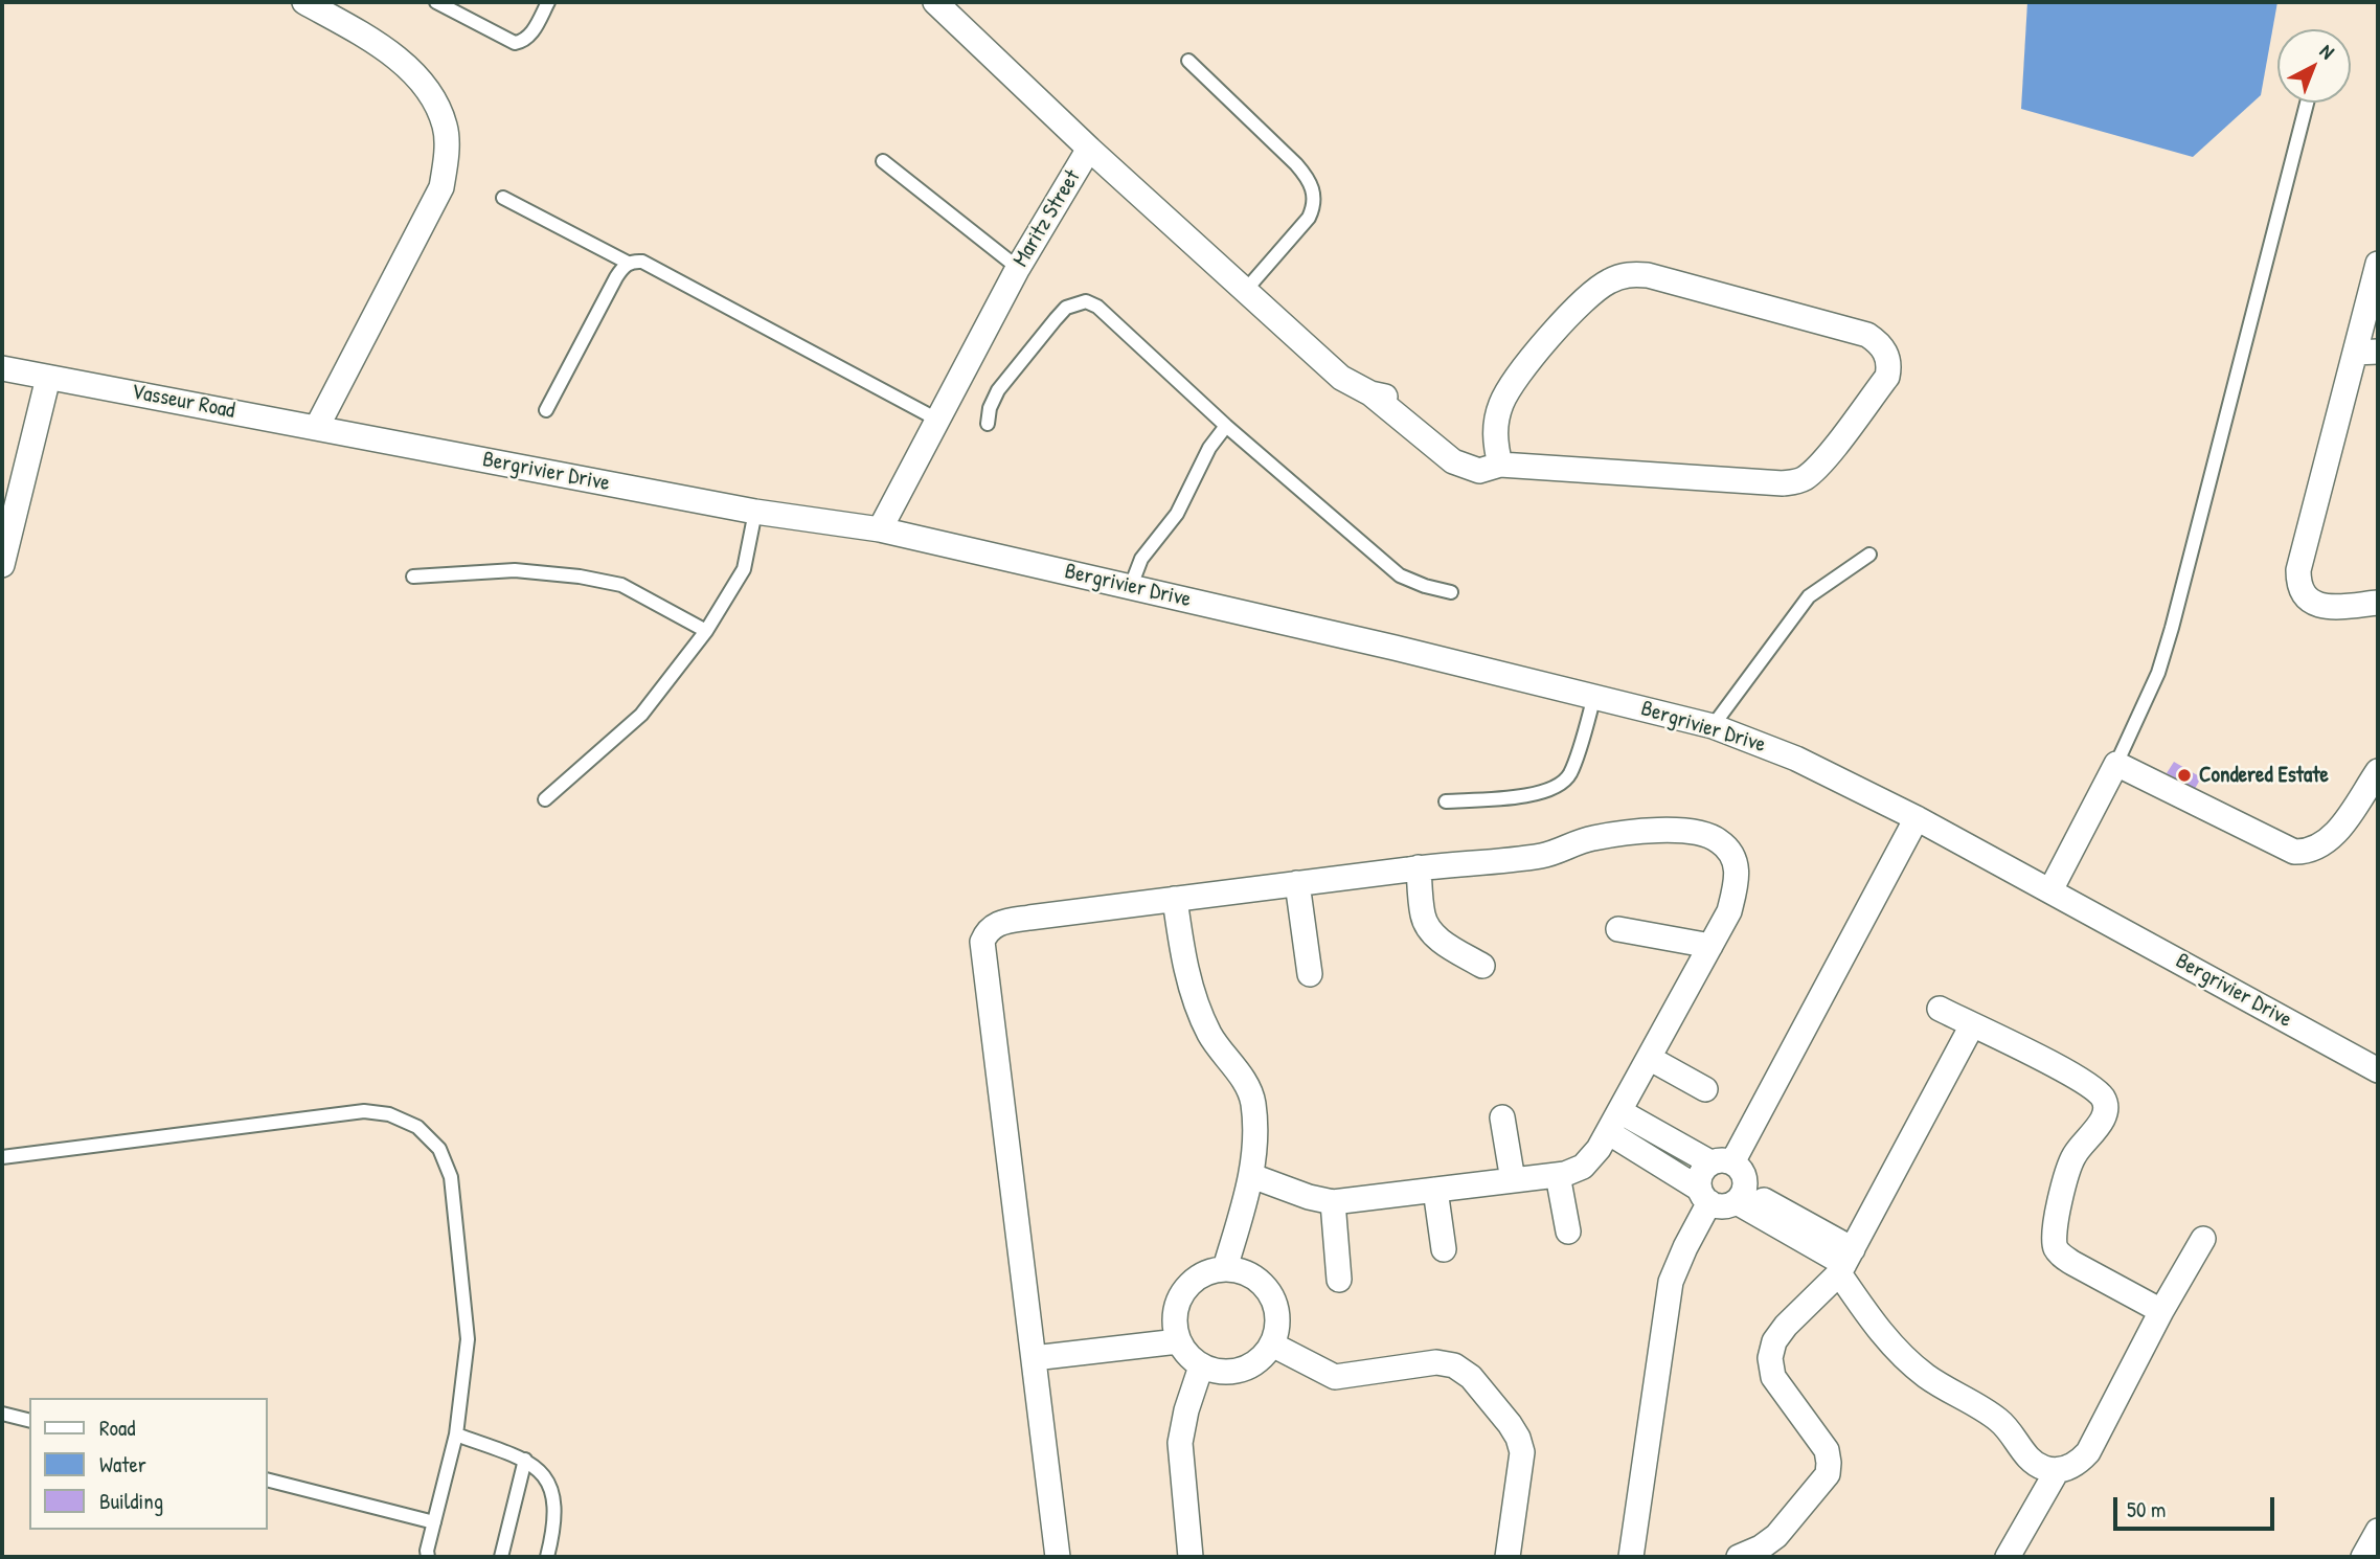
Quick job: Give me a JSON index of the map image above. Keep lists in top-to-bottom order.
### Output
{
  "streets": {
    "street": ["Maritz Street", "Vasseur Road", "Bergrivier Drive"]
  },
  "crossings": [
    ["Maritz Street", "Bergrivier Drive"],
    ["Vasseur Road", "Bergrivier Drive"]
  ],
  "places": ["Condered Estate"],
  "legend": ["Road", "Water", "Building"],
  "scale_bar": "50 m",
  "north": "top right"
}
